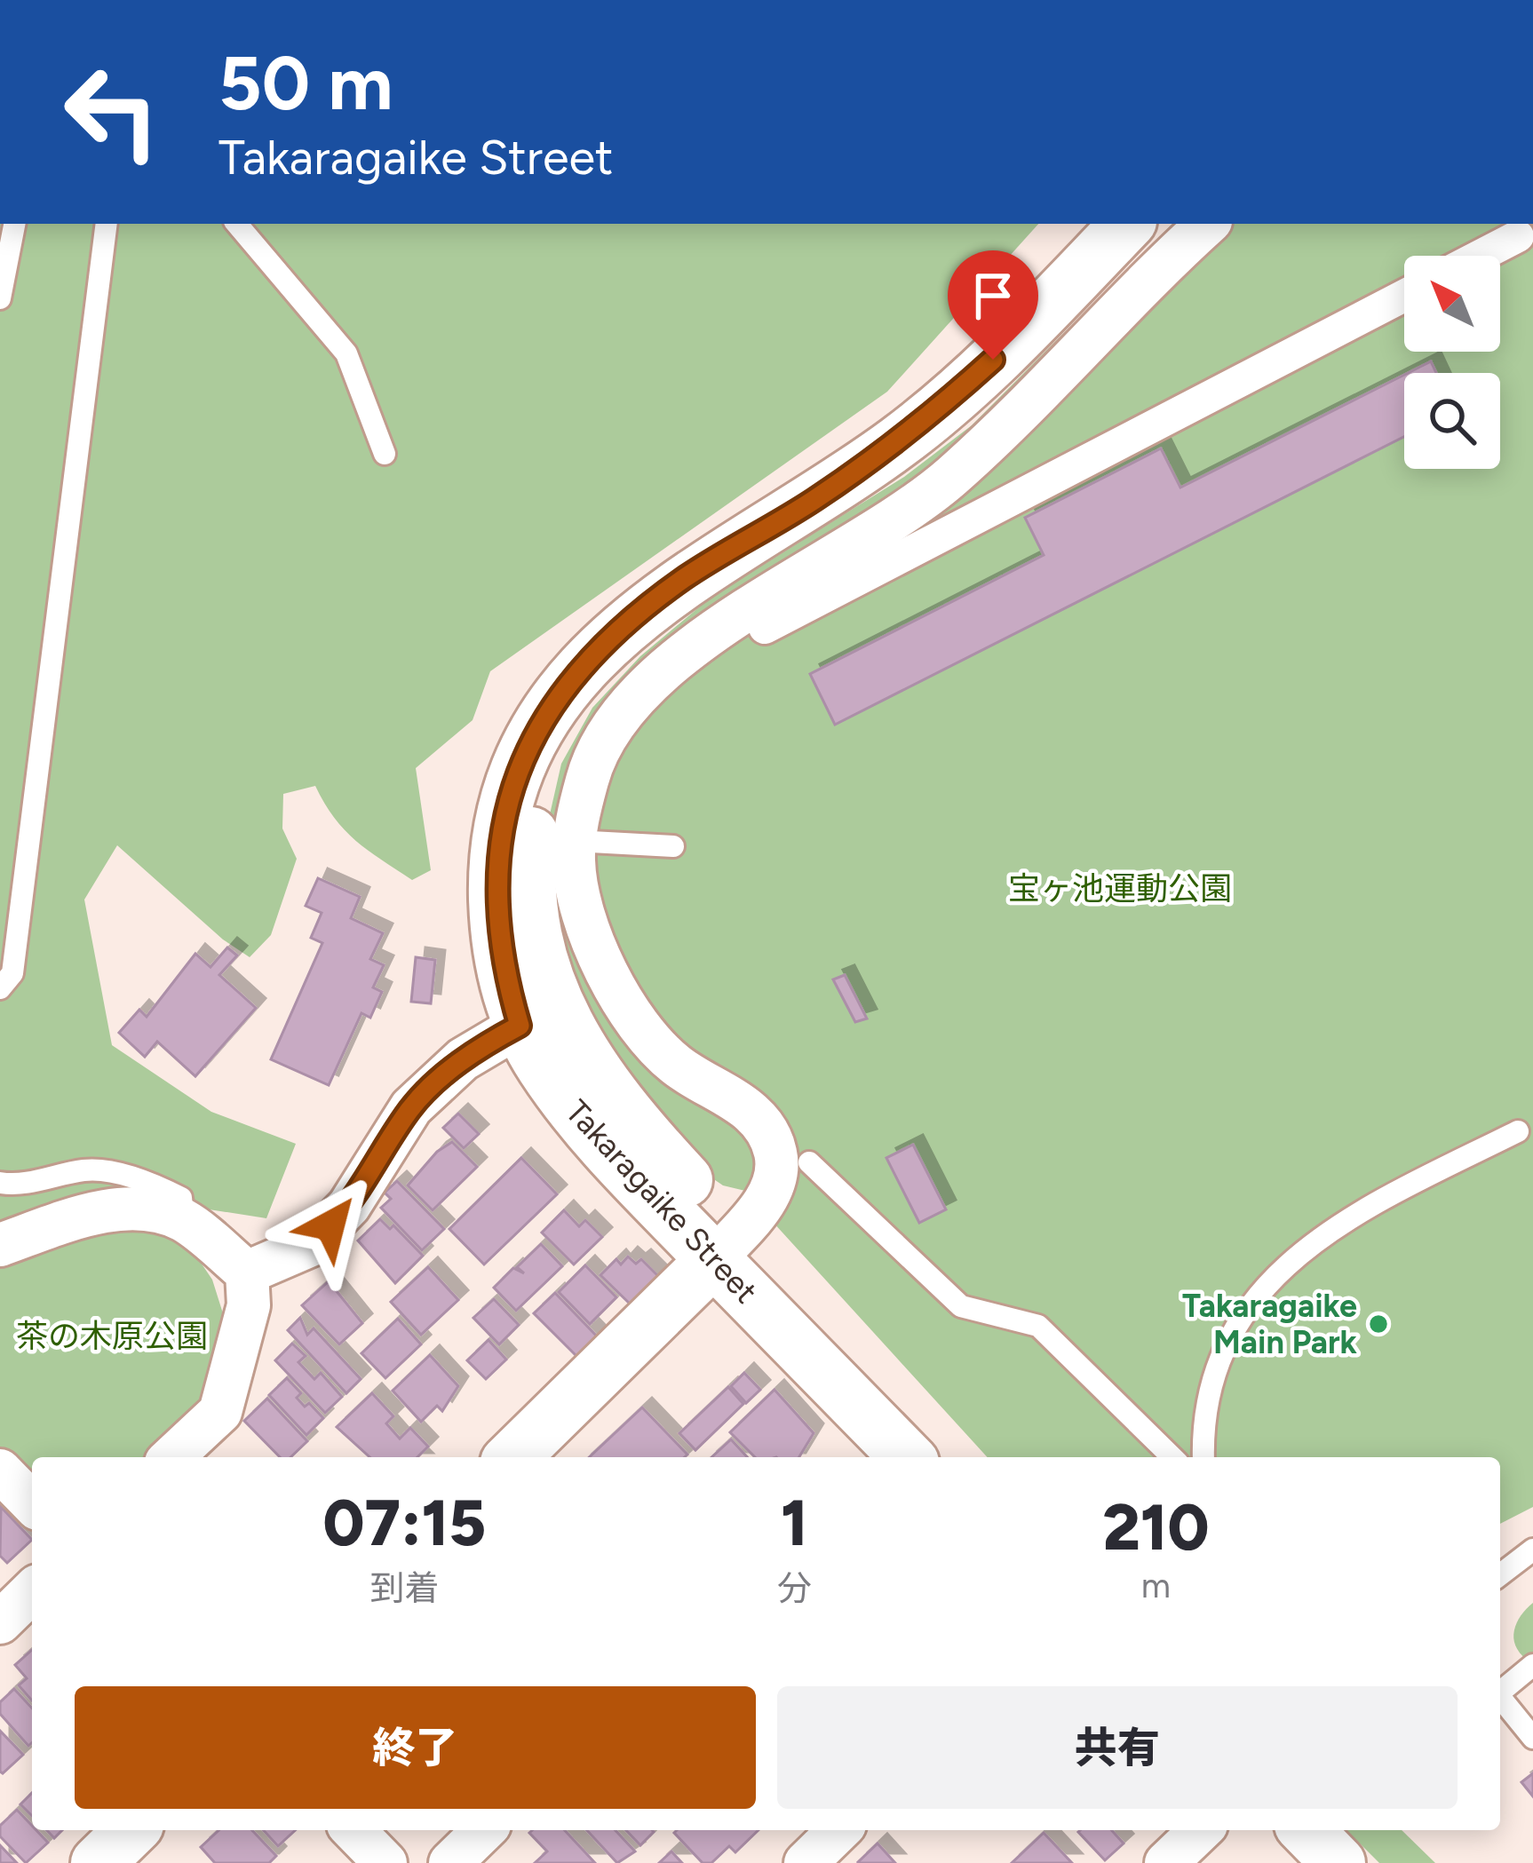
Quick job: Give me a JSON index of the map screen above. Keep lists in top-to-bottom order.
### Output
{
  "streets": {
    "street": ["Takaragaike Street"]
  },
  "parks": ["宝ヶ池運動公園", "茶の木原公園"],
  "places": ["Takaragaike Main Park"],
  "north": "top left",
  "page": {
    "turn": ["50 m", "Takaragaike Street"],
    "eta": [
      "07:15",
      "到着",
      "1",
      "分",
      "210",
      "m"
    ],
    "buttons": ["終了", "共有"]
  }
}
